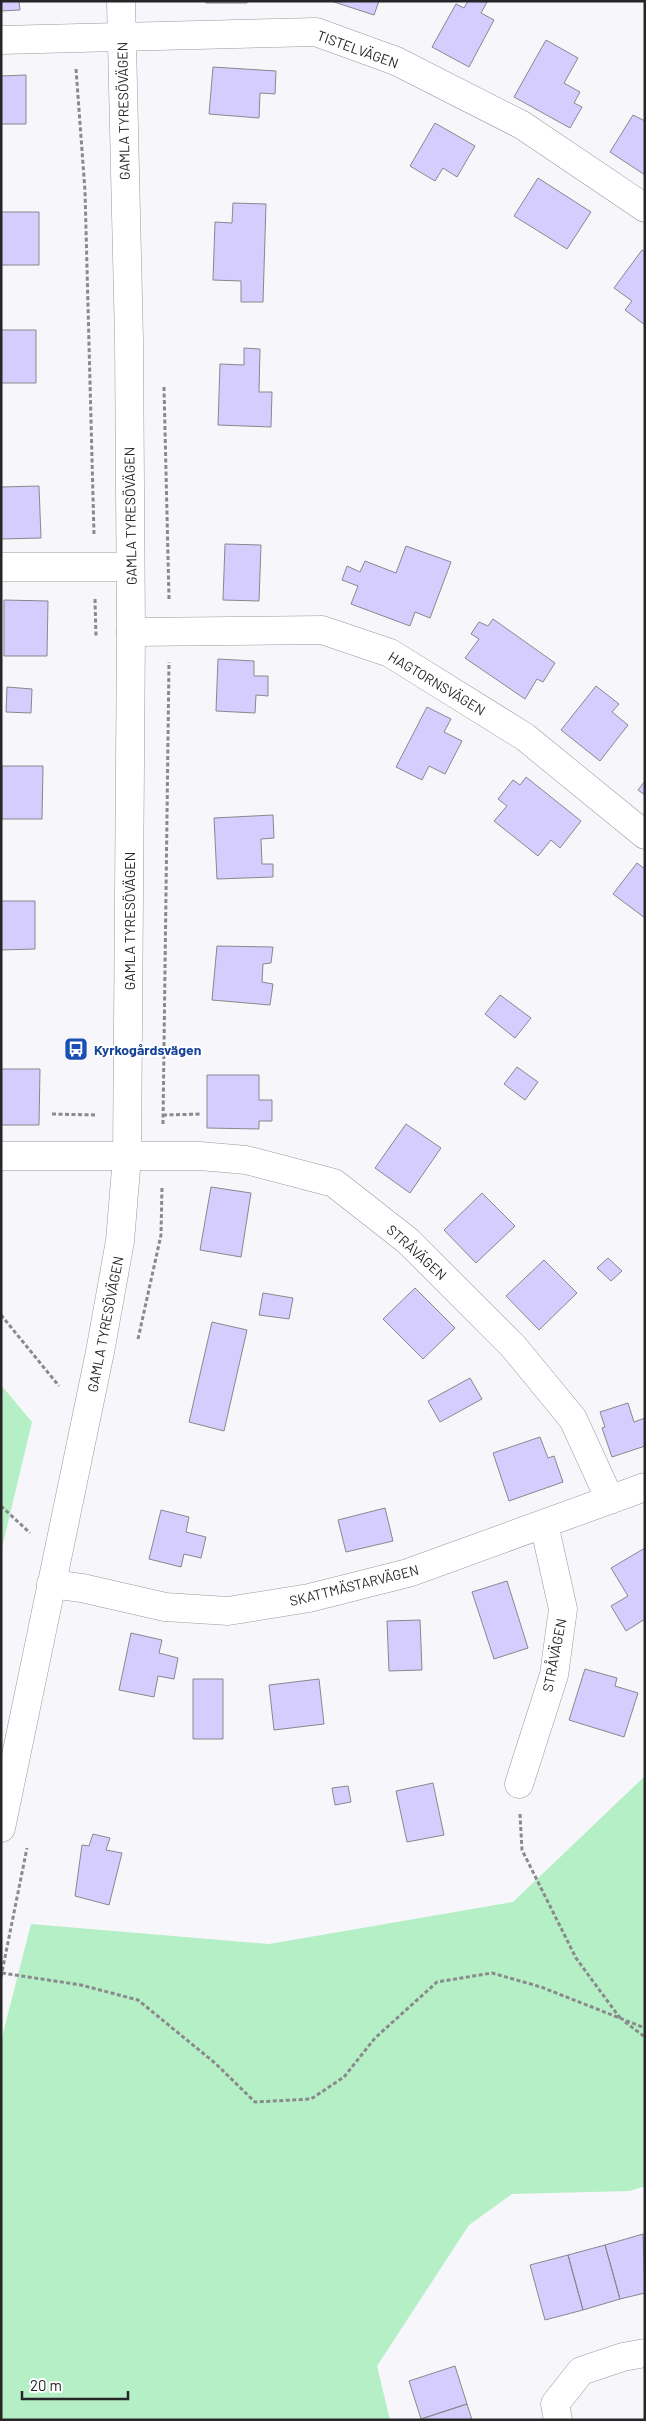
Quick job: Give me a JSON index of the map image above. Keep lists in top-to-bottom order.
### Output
{
  "streets": {
    "street": [
      "TISTELVÄGEN",
      "GAMLA TYRESÖVÄGEN",
      "HAGTORNSVÄGEN",
      "STRÅVÄGEN",
      "SKATTMÄSTARVÄGEN"
    ]
  },
  "crossings": [
    ["TISTELVÄGEN", "GAMLA TYRESÖVÄGEN"],
    ["GAMLA TYRESÖVÄGEN", "HAGTORNSVÄGEN"],
    ["GAMLA TYRESÖVÄGEN", "STRÅVÄGEN"],
    ["GAMLA TYRESÖVÄGEN", "SKATTMÄSTARVÄGEN"],
    ["STRÅVÄGEN", "SKATTMÄSTARVÄGEN"]
  ],
  "places": {
    "bus stop": ["Kyrkogårdsvägen"]
  },
  "scale_bar": "20 m"
}
